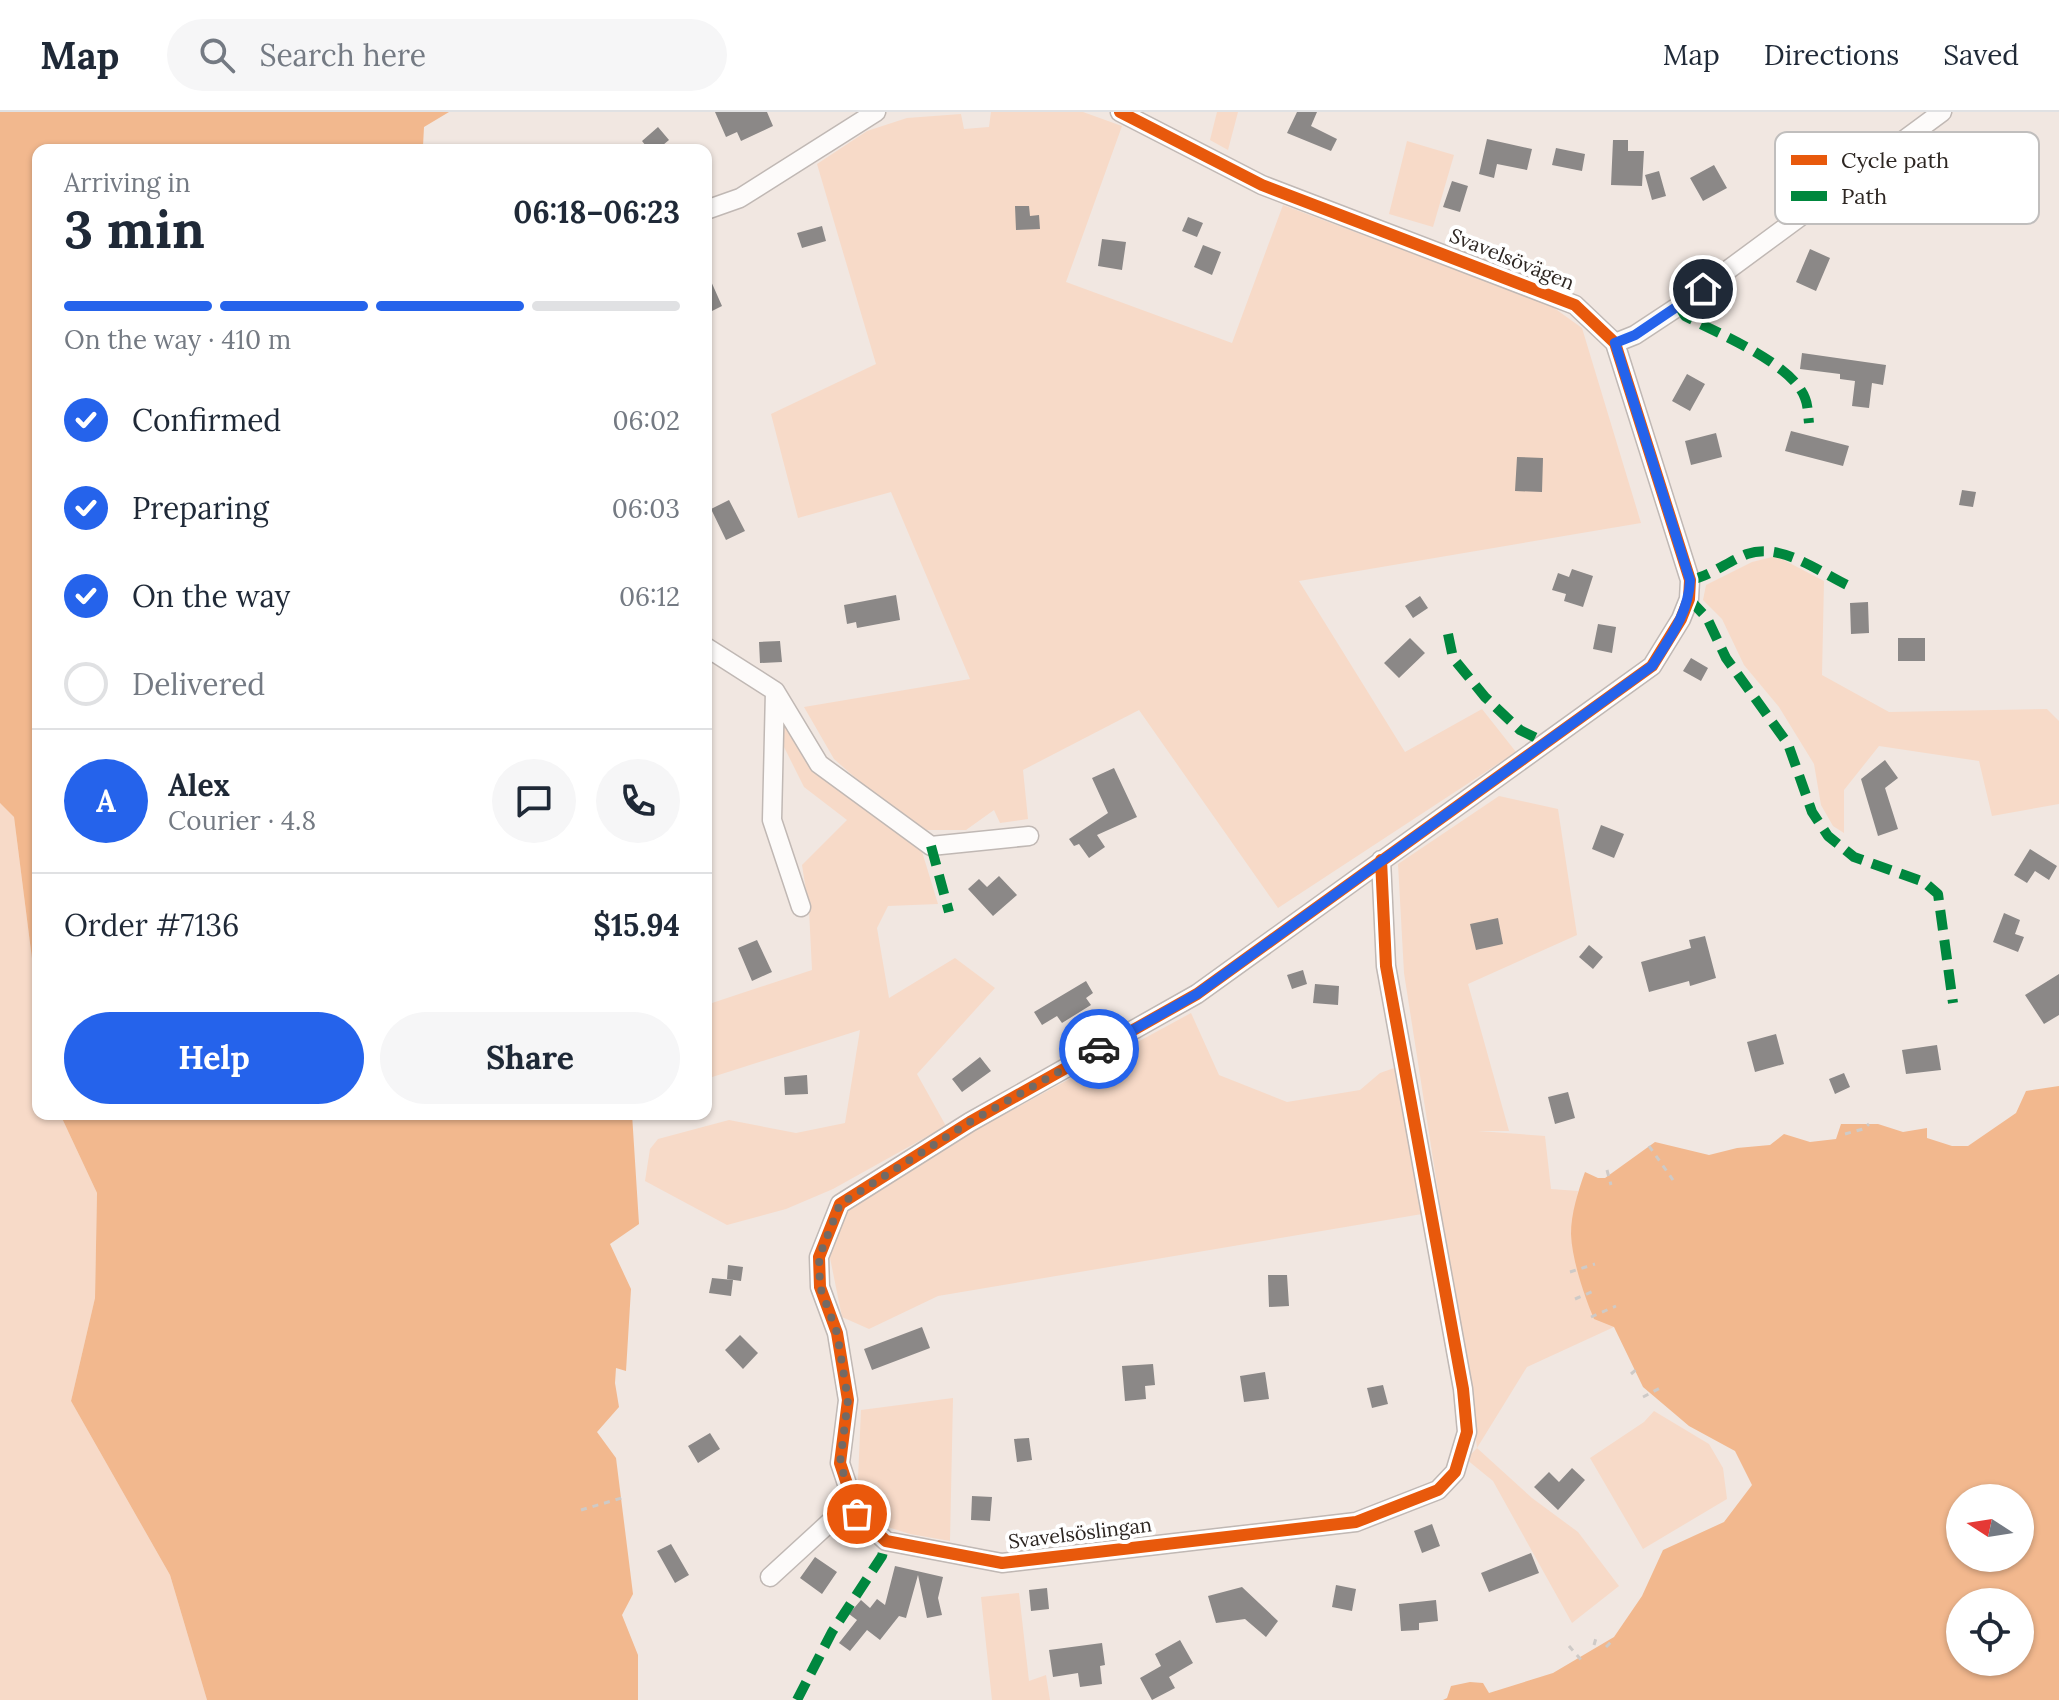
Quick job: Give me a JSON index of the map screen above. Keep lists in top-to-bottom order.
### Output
{
  "streets": {
    "street": ["Svavelsövägen", "Svavelsöslingan"]
  },
  "crossings": [
    ["Svavelsövägen", "Svavelsöslingan"]
  ],
  "legend": ["Cycle path", "Path"],
  "north": "left",
  "page": {
    "header": "Map",
    "search": "Search here",
    "nav": ["Map", "Directions", "Saved"],
    "heading": ["3 min", "Arriving in", "06:18–06:23"],
    "panel": [
      "Alex",
      "Courier · 4.8",
      "Order #7136",
      "$15.94"
    ],
    "bar": "On the way · 410 m",
    "list": [
      ["Confirmed", "06:02"],
      ["Preparing", "06:03"],
      ["On the way", "06:12"],
      "Delivered"
    ],
    "round": "A",
    "buttons": ["Help", "Share"]
  }
}
